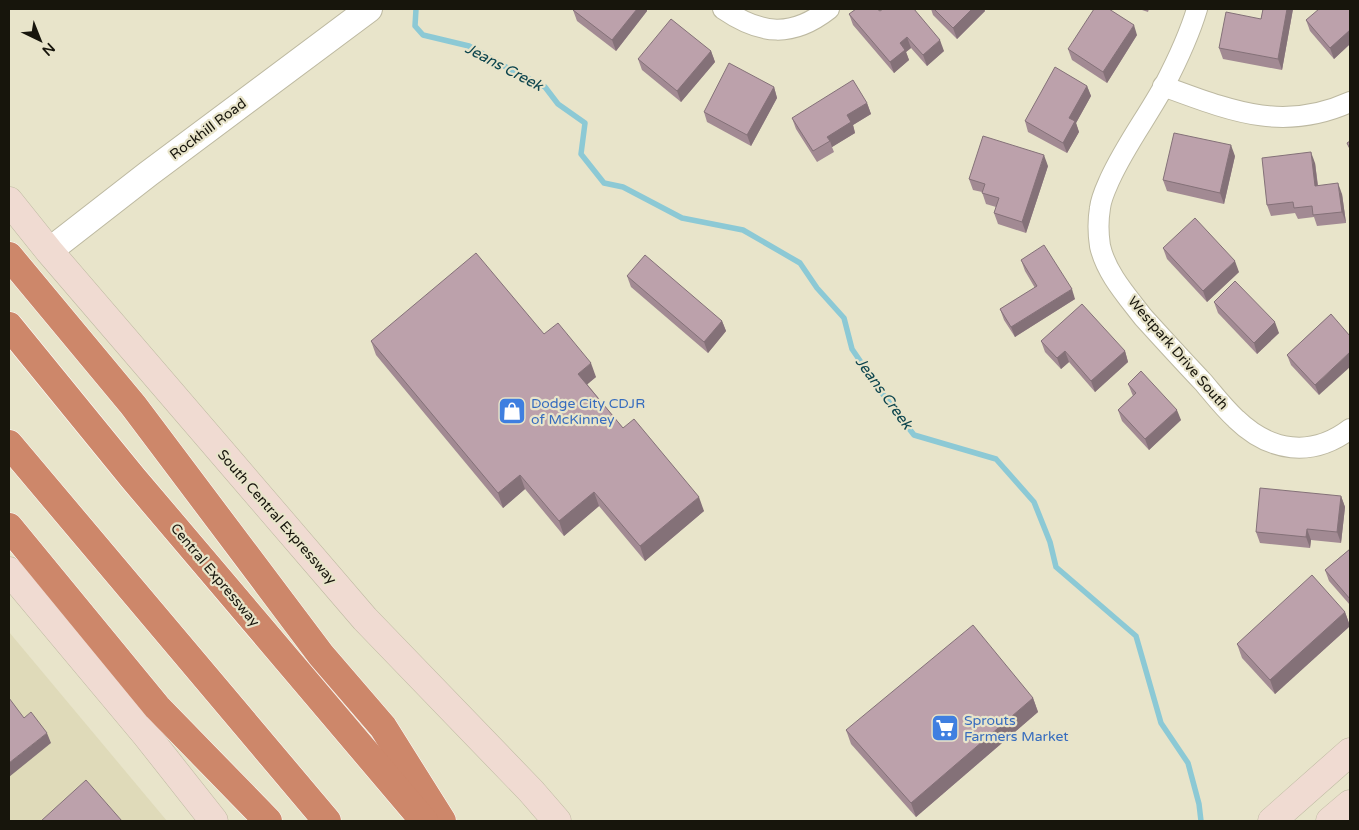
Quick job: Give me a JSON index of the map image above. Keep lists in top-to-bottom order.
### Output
{
  "streets": {
    "highway": ["Central Expressway"],
    "main road": ["South Central Expressway"],
    "street": ["Rockhill Road", "Westpark Drive South"]
  },
  "crossings": [
    ["Rockhill Road", "South Central Expressway"]
  ],
  "water": ["Jeans Creek"],
  "places": {
    "shop": ["Dodge City CDJR of McKinney"],
    "supermarket": ["Sprouts Farmers Market"]
  },
  "north": "bottom right"
}
